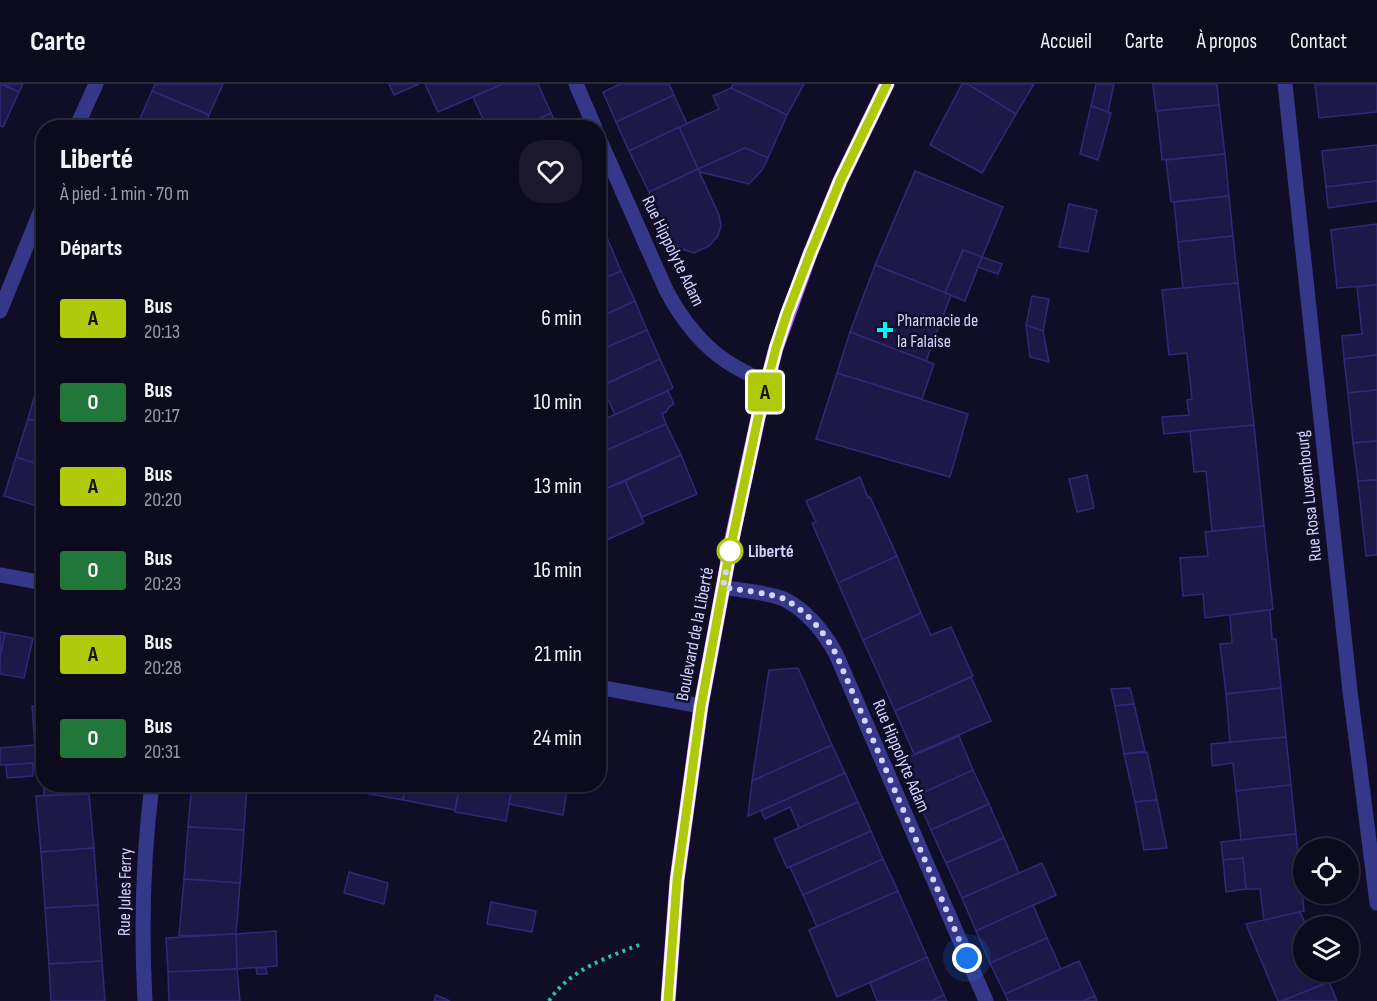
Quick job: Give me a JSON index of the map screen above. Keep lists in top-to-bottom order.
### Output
{
  "streets": {
    "main road": ["Boulevard de la Liberté"],
    "street": ["Rue Hippolyte Adam", "Rue Rosa Luxembourg", "Rue Jules Ferry"]
  },
  "crossings": [
    ["Rue Hippolyte Adam", "Boulevard de la Liberté"]
  ],
  "places": {
    "health": ["Pharmacie de la Falaise"],
    "other": ["Liberté"]
  },
  "lines": ["bus line A"],
  "page": {
    "header": "Carte",
    "nav": [
      "Accueil",
      "Carte",
      "À propos",
      "Contact"
    ],
    "on_map": "A",
    "heading": [
      ["Liberté", "À pied · 1 min · 70 m"],
      "Départs"
    ],
    "list": [
      {
        "mark": "A",
        "name": "Bus",
        "note": "20:13",
        "value": "6 min"
      },
      {
        "mark": "O",
        "name": "Bus",
        "note": "20:17",
        "value": "10 min"
      },
      {
        "mark": "A",
        "name": "Bus",
        "note": "20:20",
        "value": "13 min"
      },
      {
        "mark": "O",
        "name": "Bus",
        "note": "20:23",
        "value": "16 min"
      },
      {
        "mark": "A",
        "name": "Bus",
        "note": "20:28",
        "value": "21 min"
      },
      {
        "mark": "O",
        "name": "Bus",
        "note": "20:31",
        "value": "24 min"
      }
    ]
  }
}
